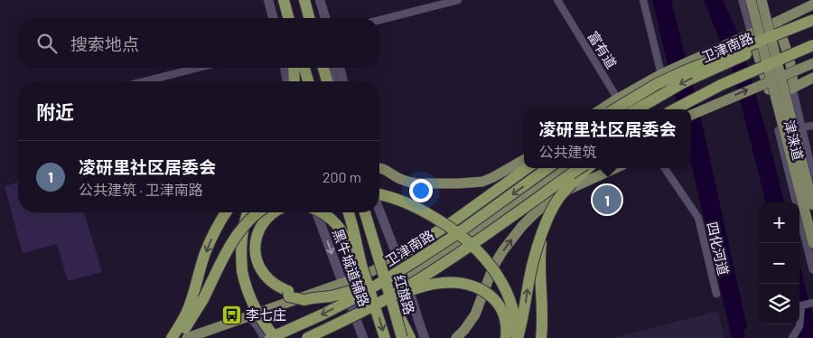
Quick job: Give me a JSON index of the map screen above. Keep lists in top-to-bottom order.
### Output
{
  "streets": {
    "highway": ["卫津南路", "红旗路"],
    "main road": ["黑牛城道辅路"],
    "street": ["富有道", "津涞道", "四化河道"]
  },
  "places": {
    "bus stop": ["李七庄"]
  },
  "page": {
    "search": "搜索地点",
    "heading": "附近",
    "popup": ["凌研里社区居委会", "公共建筑"],
    "list": [
      {
        "mark": "1",
        "name": "凌研里社区居委会",
        "note": "公共建筑 · 卫津南路",
        "value": "200 m"
      }
    ],
    "pins": "1",
    "map_buttons": ["+", "−"]
  }
}
